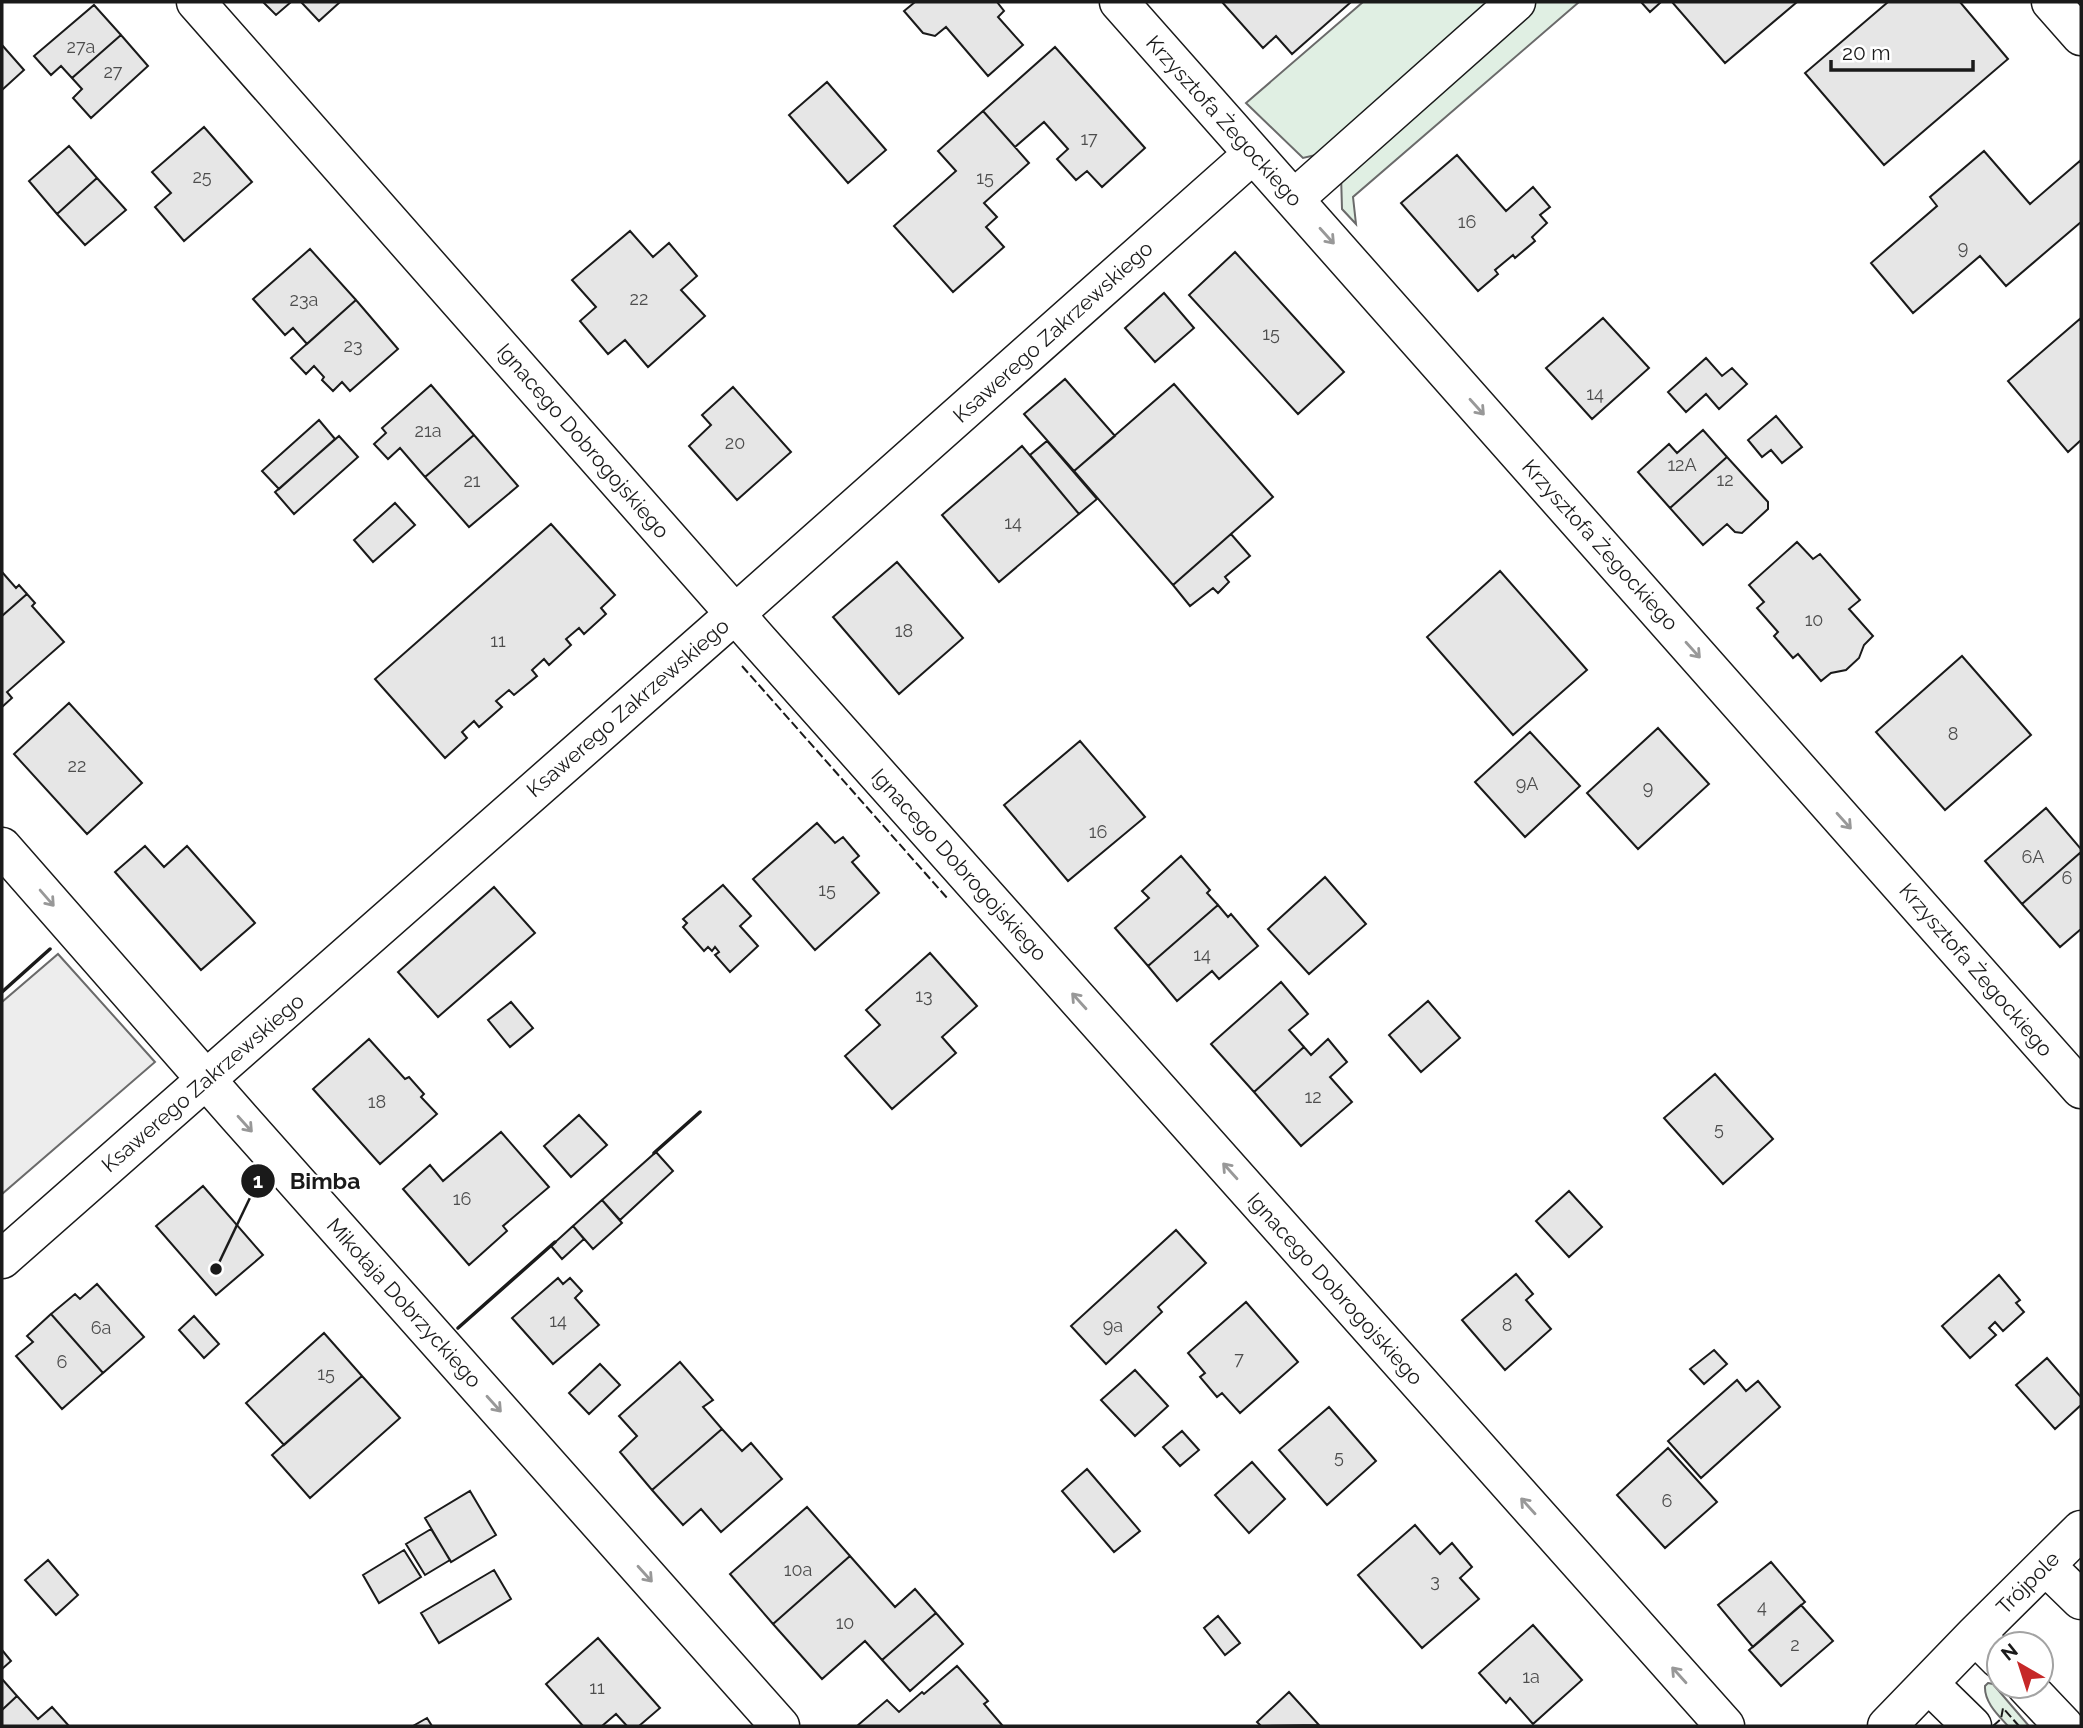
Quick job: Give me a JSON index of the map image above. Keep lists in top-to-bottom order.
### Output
{
  "streets": {
    "street": [
      "Krzysztofa Żegockiego",
      "Ksawerego Zakrzewskiego",
      "Ignacego Dobrogojskiego",
      "Mikołaja Dobrzyckiego",
      "Trójpole"
    ]
  },
  "crossings": [
    ["Krzysztofa Żegockiego", "Ksawerego Zakrzewskiego"],
    ["Ksawerego Zakrzewskiego", "Ignacego Dobrogojskiego"],
    ["Ksawerego Zakrzewskiego", "Mikołaja Dobrzyckiego"]
  ],
  "one_way": ["Krzysztofa Żegockiego", "Ignacego Dobrogojskiego", "Mikołaja Dobrzyckiego"],
  "places": ["Bimba"],
  "house_numbers": [
    "27a",
    "27",
    "17",
    "25",
    "15",
    "16",
    "9",
    "22",
    "23a",
    "15",
    "23",
    "14",
    "21a",
    "20",
    "12A",
    "12",
    "21",
    "14",
    "10",
    "18",
    "11",
    "8",
    "22",
    "9A",
    "9",
    "16",
    "6A",
    "6",
    "15",
    "14",
    "13",
    "12",
    "18",
    "5",
    "16",
    "14",
    "8",
    "9a",
    "6a",
    "7",
    "6",
    "15",
    "5",
    "6",
    "10a",
    "3",
    "4",
    "10",
    "2",
    "1a",
    "11"
  ],
  "scale_bar": "20 m",
  "north": "top left"
}
